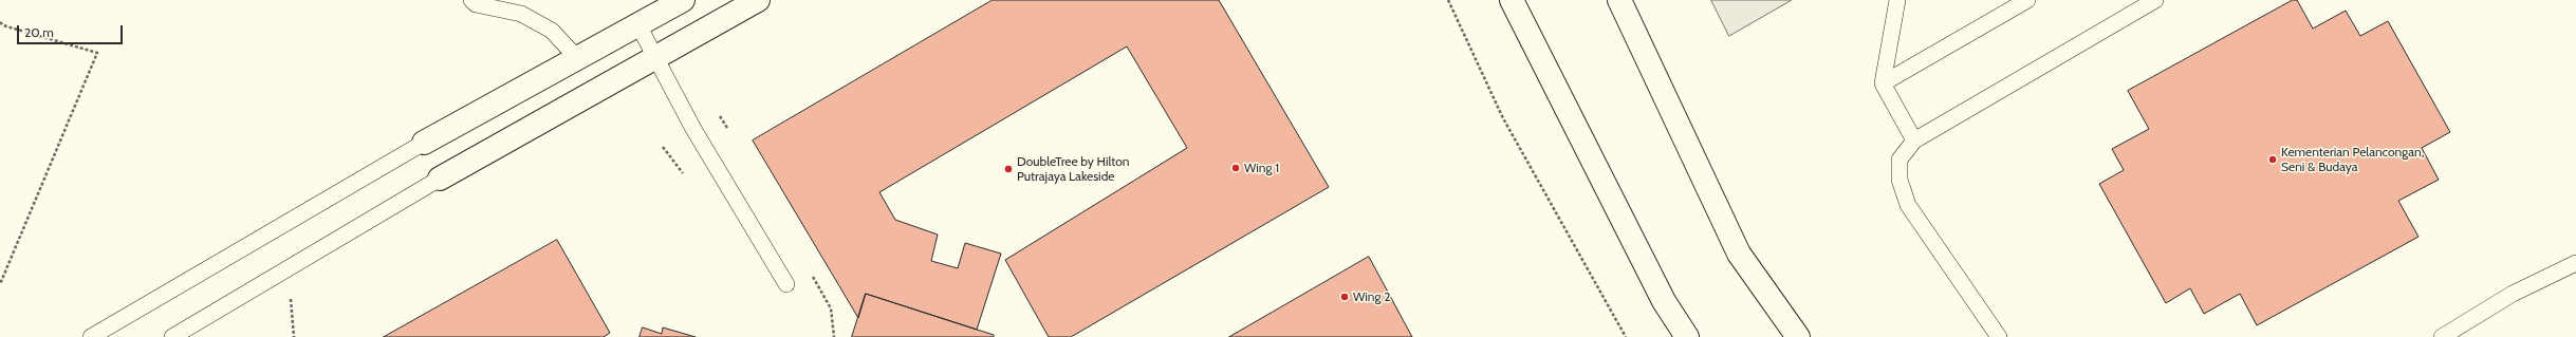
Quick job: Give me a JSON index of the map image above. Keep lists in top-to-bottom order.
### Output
{
  "places": [
    "Kementerian Pelancongan, Seni & Budaya",
    "Wing 1",
    "DoubleTree by Hilton Putrajaya Lakeside",
    "Wing 2"
  ],
  "scale_bar": "20 m"
}
